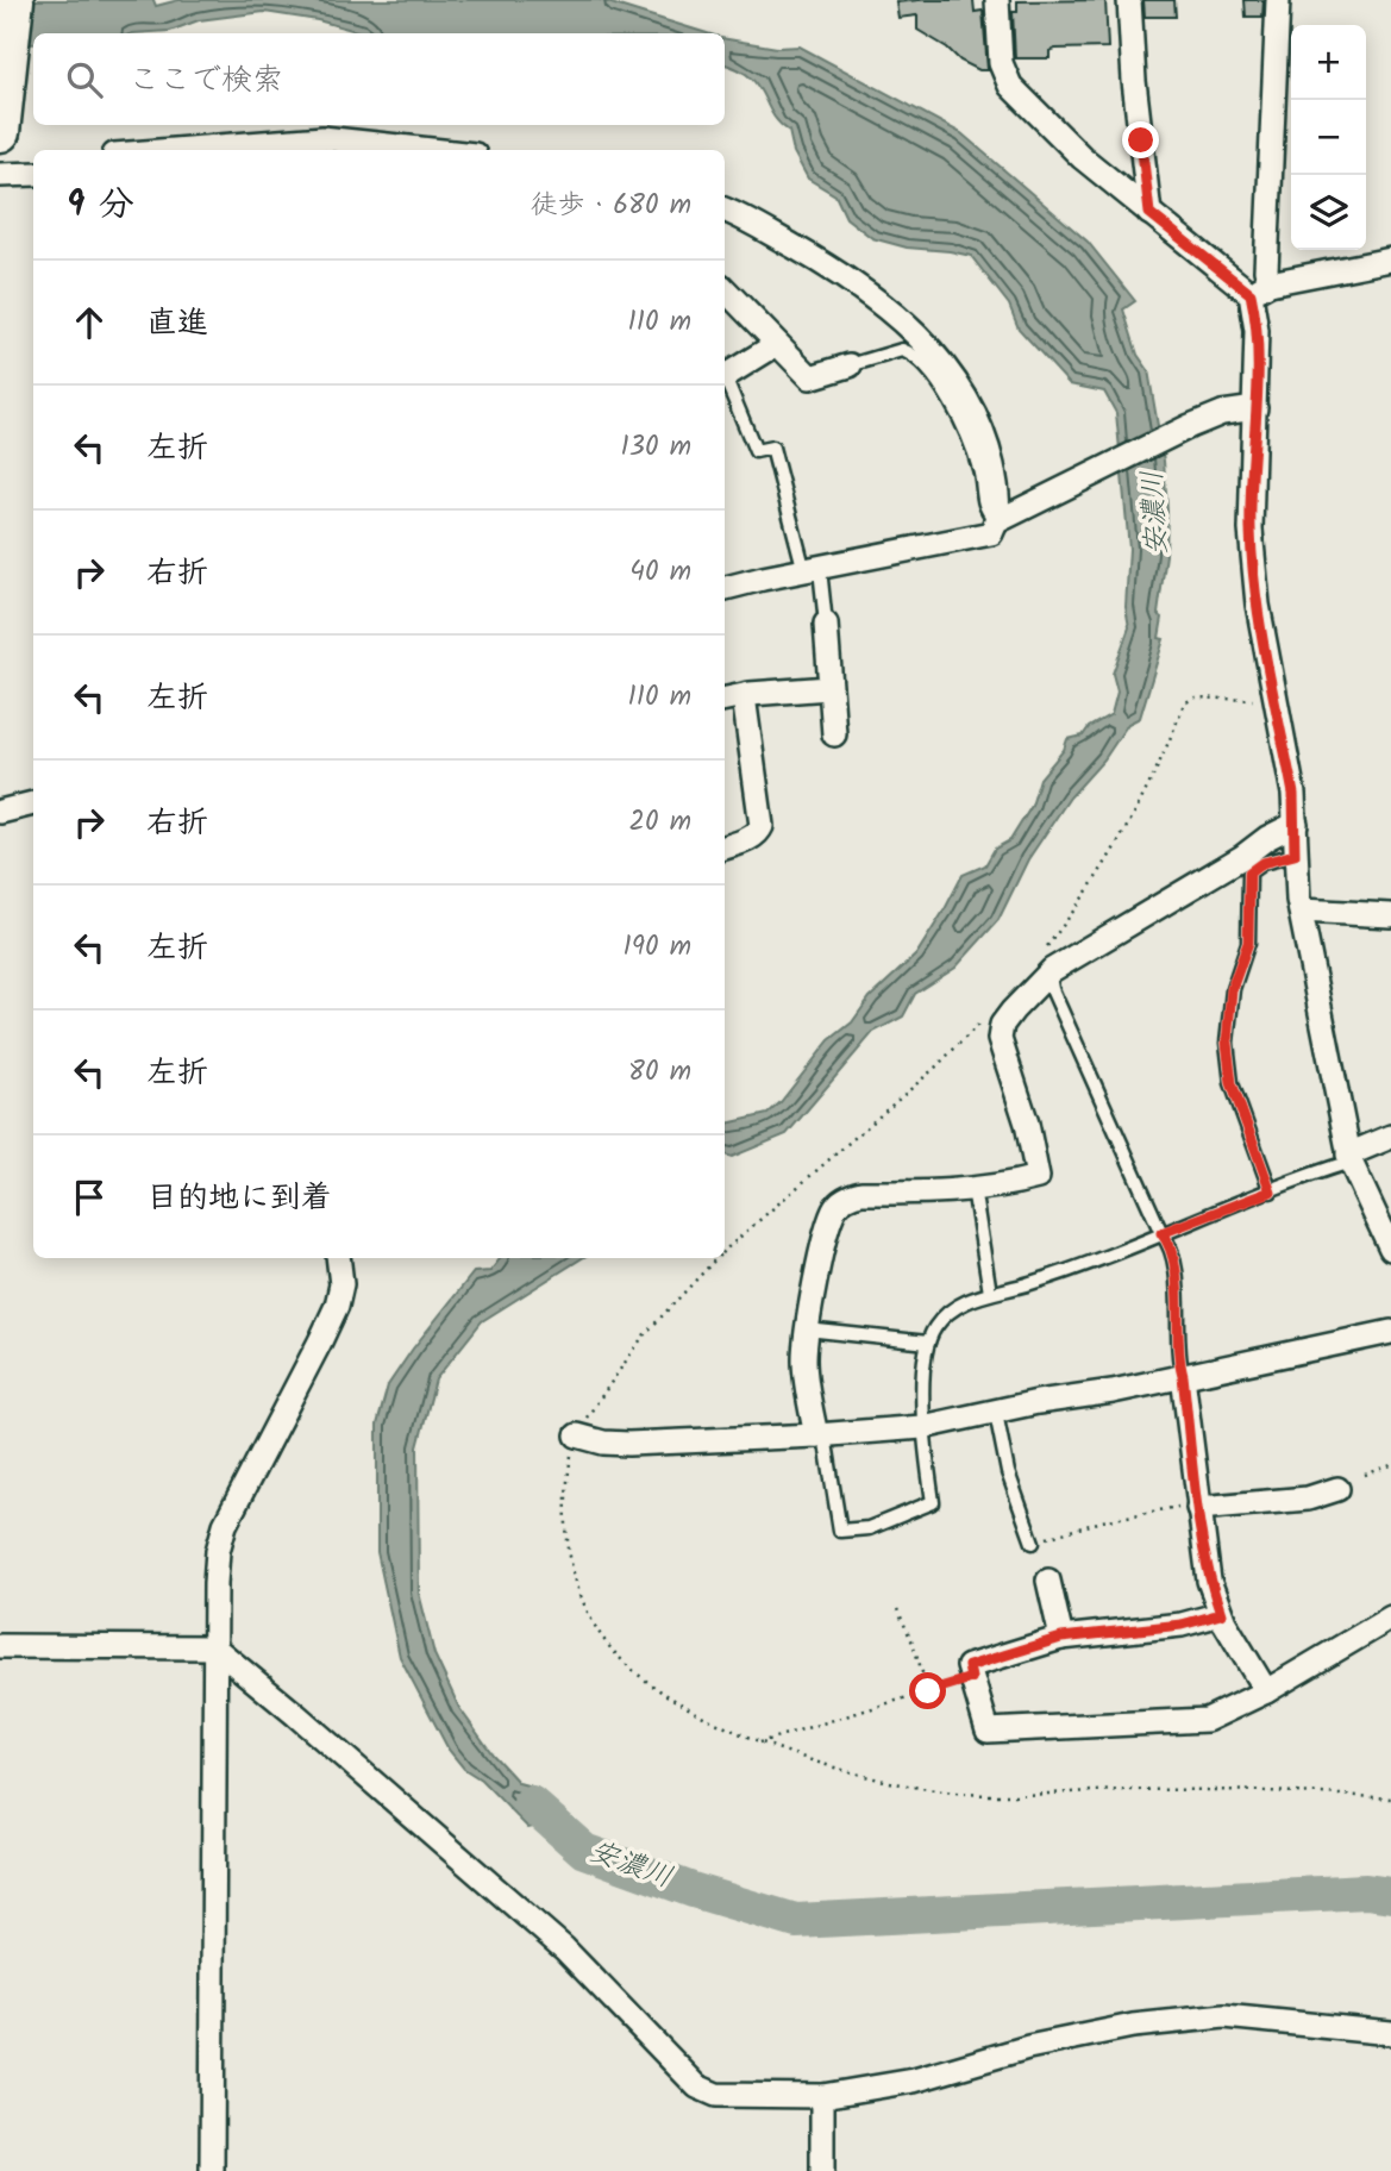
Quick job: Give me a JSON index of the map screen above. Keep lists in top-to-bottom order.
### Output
{
  "water": ["安濃川"],
  "page": {
    "map_buttons": ["+", "−"],
    "search": "ここで検索",
    "heading": ["9 分", "徒歩 · 680 m"],
    "list": [
      ["直進", "110 m"],
      ["左折", "130 m"],
      ["右折", "40 m"],
      ["左折", "110 m"],
      ["右折", "20 m"],
      ["左折", "190 m"],
      ["左折", "80 m"],
      "目的地に到着"
    ]
  }
}
